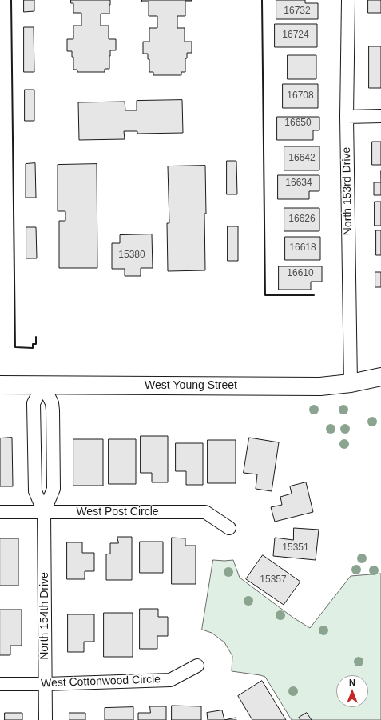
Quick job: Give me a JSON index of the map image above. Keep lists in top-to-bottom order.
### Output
{
  "streets": {
    "street": [
      "North 153rd Drive",
      "West Young Street",
      "West Post Circle",
      "North 154th Drive",
      "West Cottonwood Circle"
    ]
  },
  "crossings": [
    ["North 153rd Drive", "West Young Street"],
    ["West Young Street", "North 154th Drive"],
    ["West Post Circle", "North 154th Drive"],
    ["North 154th Drive", "West Cottonwood Circle"]
  ],
  "house_numbers": [
    "16732",
    "16724",
    "16708",
    "16650",
    "16642",
    "16634",
    "16626",
    "16618",
    "15380",
    "16610",
    "15351",
    "15357"
  ],
  "north": "top"
}
